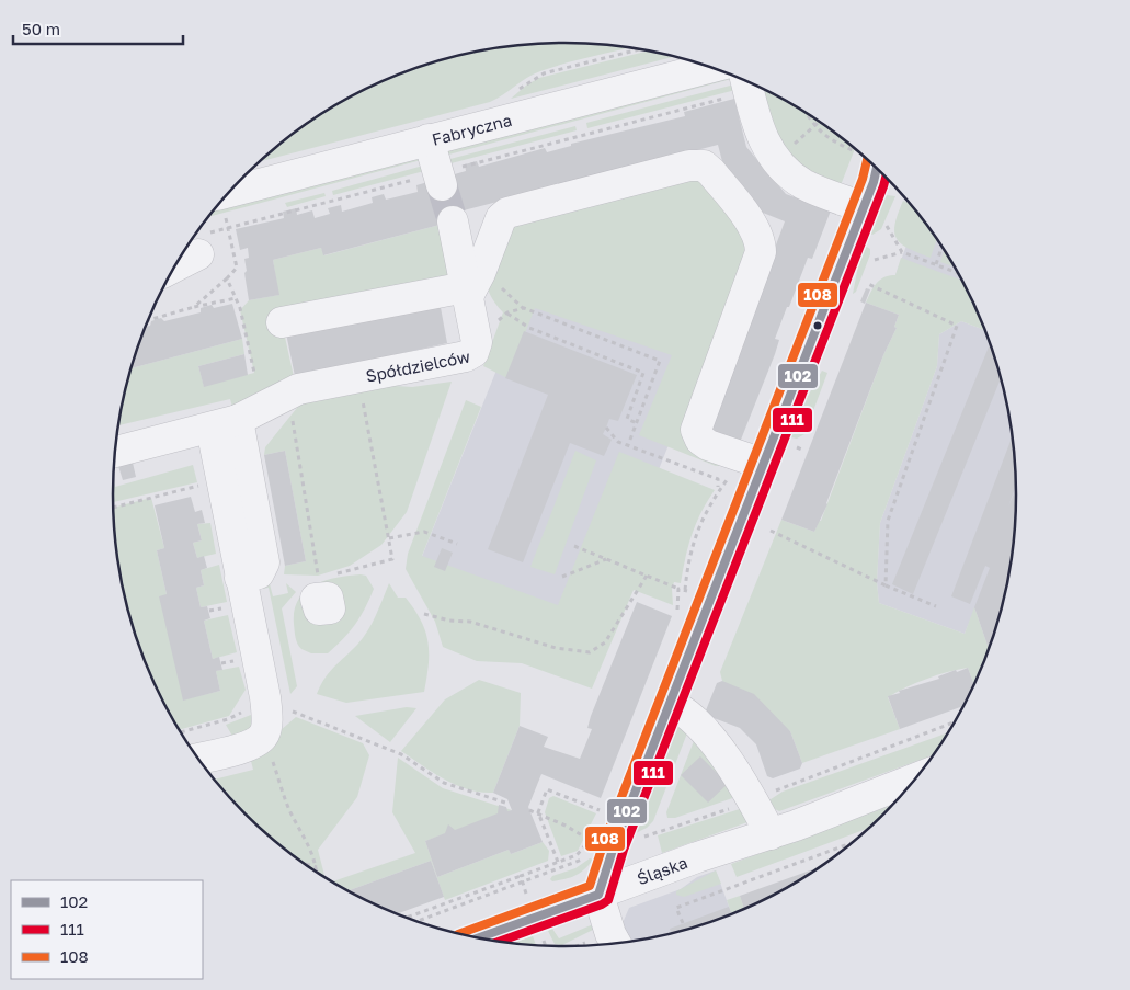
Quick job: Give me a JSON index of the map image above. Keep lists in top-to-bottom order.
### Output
{
  "streets": {
    "street": ["Fabryczna", "Spółdzielców", "Śląska"]
  },
  "lines": ["transit line 108", "transit line 102", "transit line 111"],
  "legend": ["102", "111", "108"],
  "scale_bar": "50 m"
}
